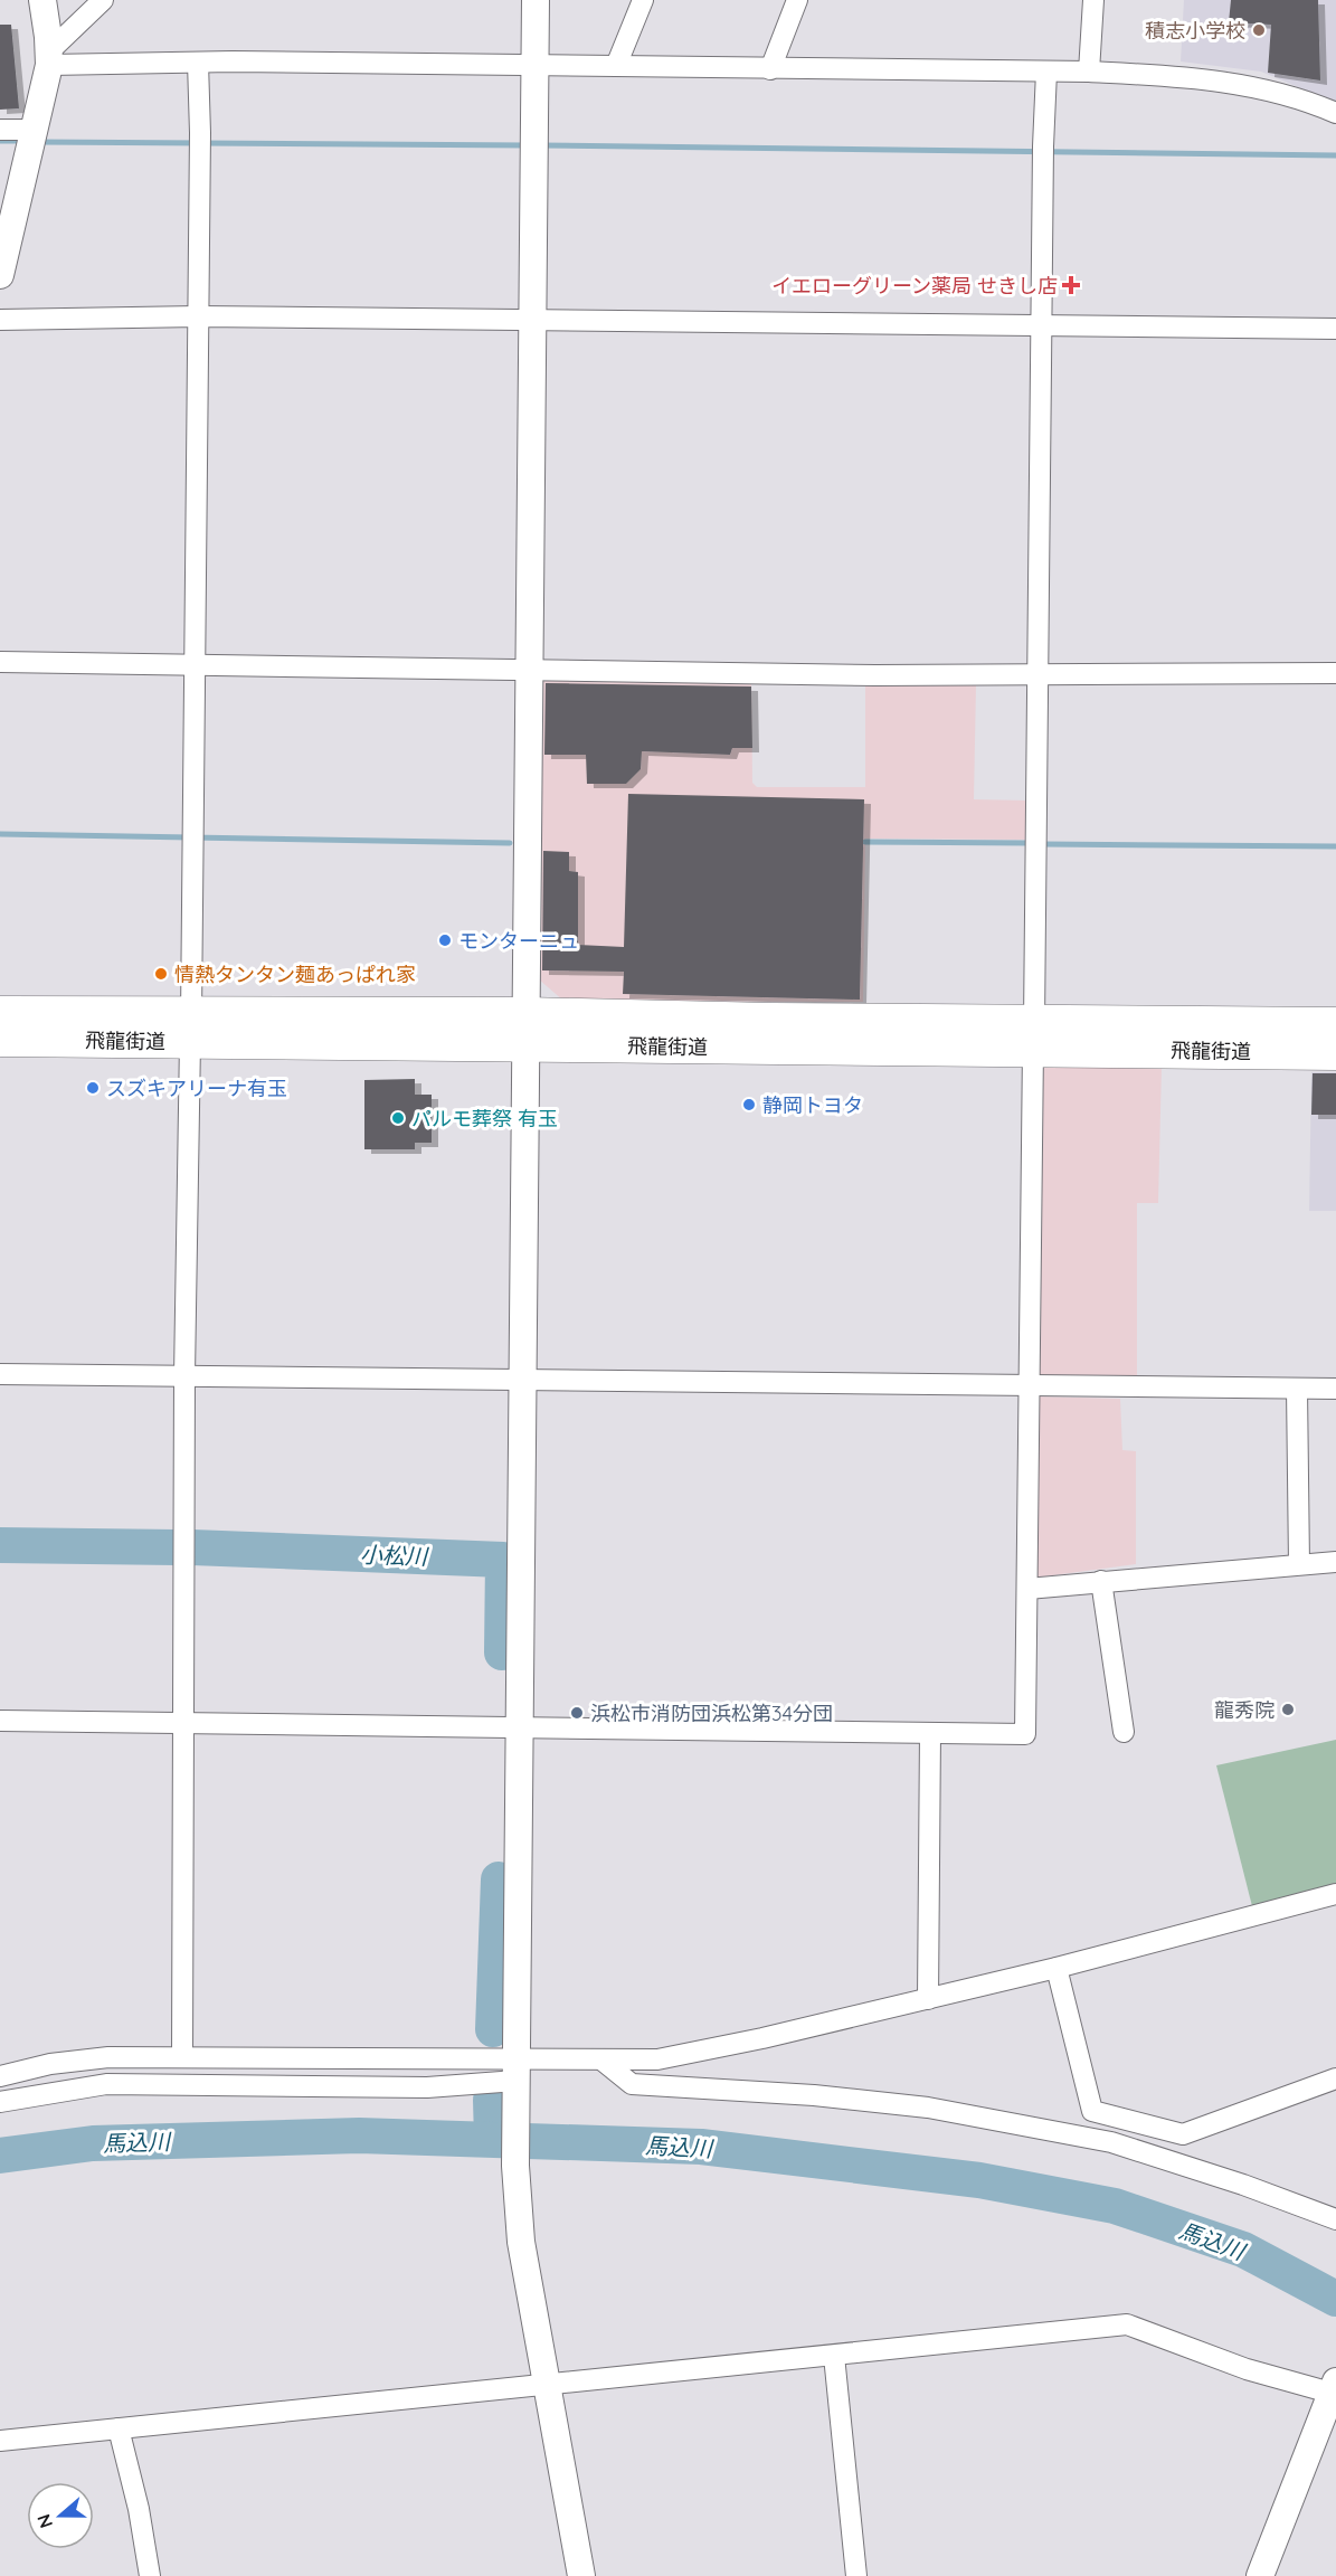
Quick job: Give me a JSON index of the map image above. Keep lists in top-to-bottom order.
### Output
{
  "streets": {
    "highway": ["飛龍街道"]
  },
  "water": ["小松川", "馬込川"],
  "places": {
    "other": [
      "積志小学校",
      "モンターニュ",
      "情熱タンタン麺あっぱれ家",
      "スズキアリーナ有玉",
      "静岡トヨタ",
      "パルモ葬祭 有玉",
      "龍秀院",
      "浜松市消防団浜松第34分団"
    ],
    "health": ["イエローグリーン薬局 せきし店"]
  },
  "north": "left"
}
